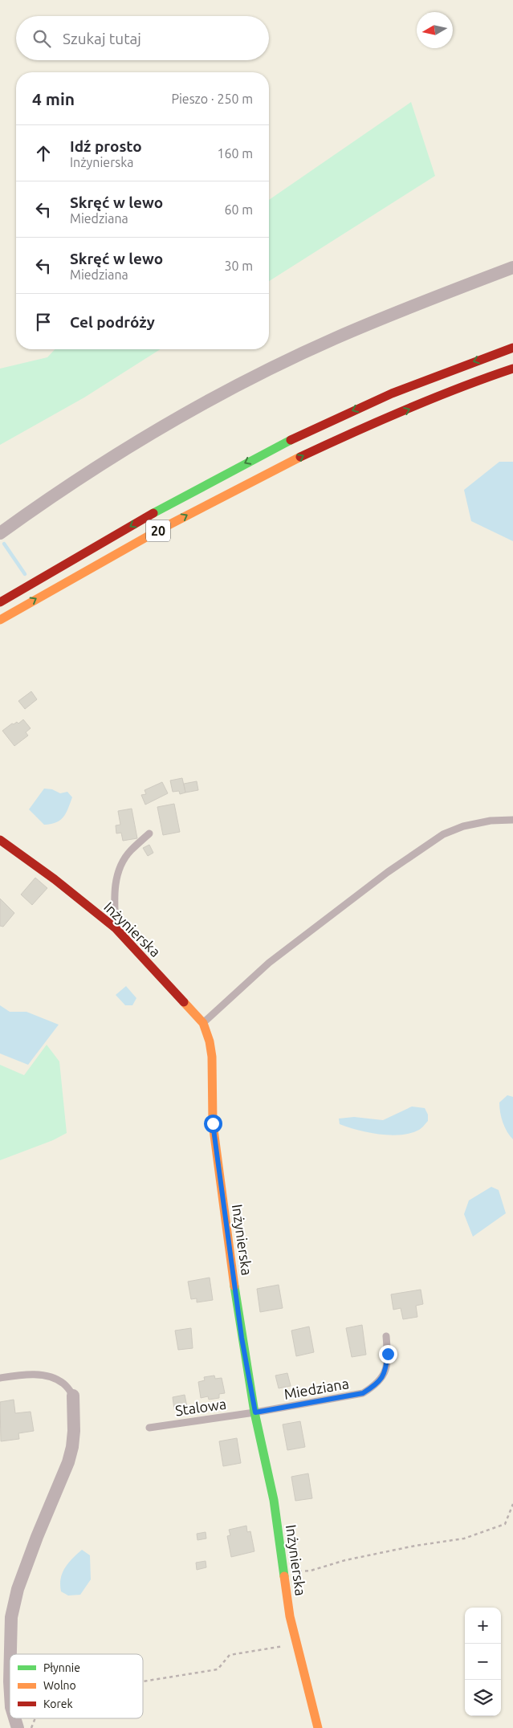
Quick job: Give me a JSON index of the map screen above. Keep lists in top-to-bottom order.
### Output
{
  "streets": {
    "main road": ["20", "Inżynierska"],
    "lane": ["Miedziana", "Stalowa"]
  },
  "crossings": [
    ["Inżynierska", "Miedziana"],
    ["Inżynierska", "Stalowa"],
    ["Miedziana", "Stalowa"]
  ],
  "legend": ["Płynnie", "Wolno", "Korek"],
  "north": "left",
  "page": {
    "search": "Szukaj tutaj",
    "heading": ["4 min", "Pieszo · 250 m"],
    "list": [
      ["Idź prosto", "Inżynierska", "160 m"],
      ["Skręć w lewo", "Miedziana", "60 m"],
      ["Skręć w lewo", "Miedziana", "30 m"],
      "Cel podróży"
    ],
    "map_buttons": ["+", "−"]
  }
}
